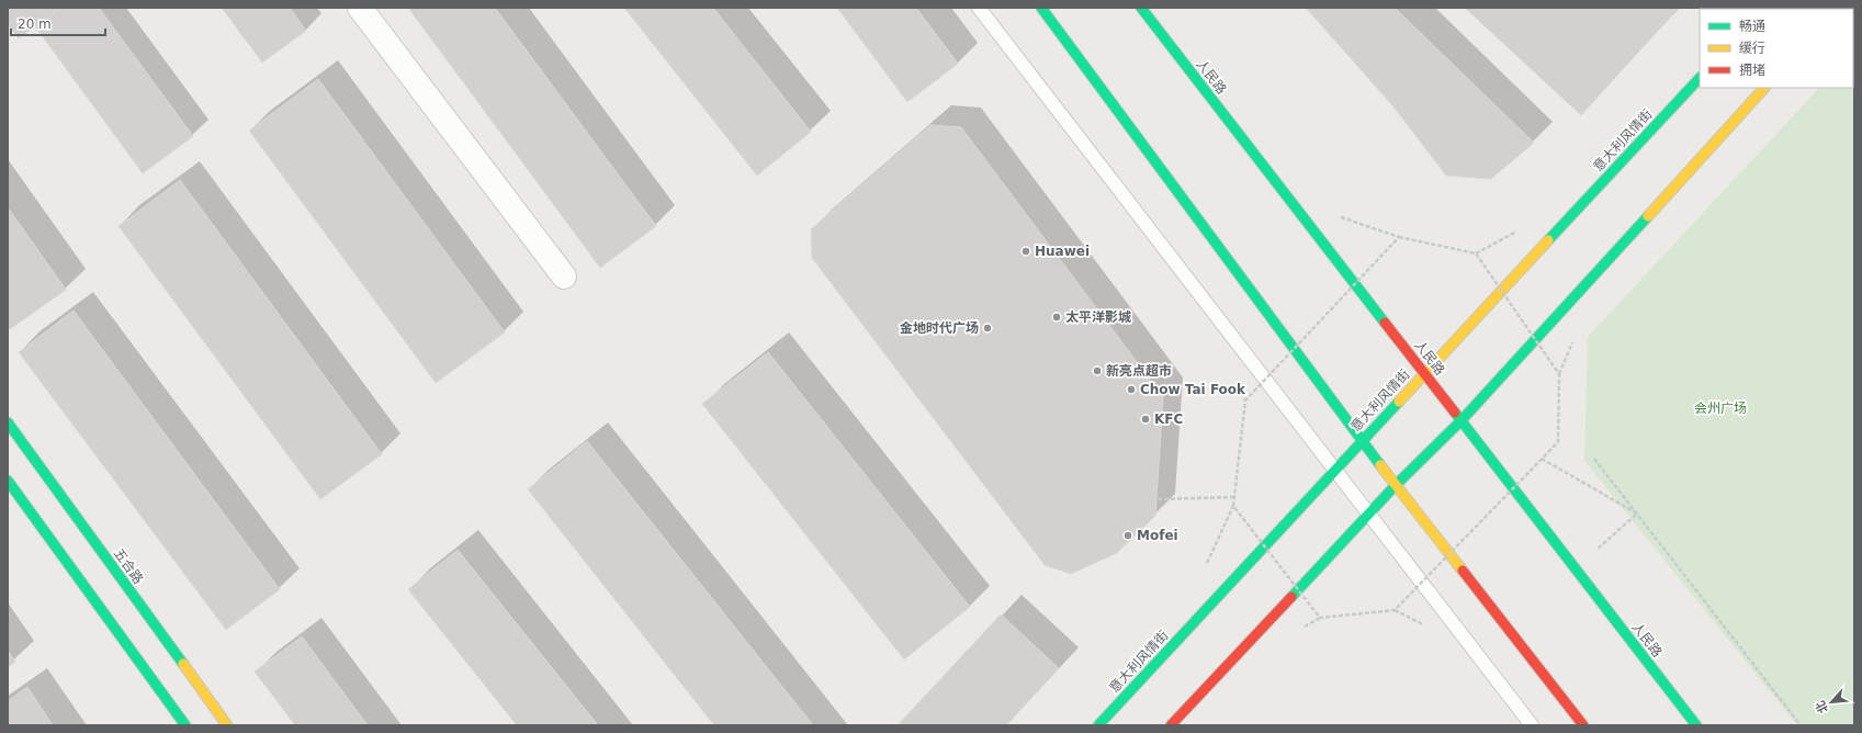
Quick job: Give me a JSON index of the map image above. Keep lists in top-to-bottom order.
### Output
{
  "streets": {
    "street": ["人民路", "意大利风情街", "五合路"]
  },
  "crossings": [
    ["人民路", "意大利风情街"]
  ],
  "parks": ["会州广场"],
  "places": [
    "Huawei",
    "太平洋影城",
    "金地时代广场",
    "新亮点超市",
    "Chow Tai Fook",
    "KFC",
    "Mofei"
  ],
  "legend": ["畅通", "缓行", "拥堵"],
  "scale_bar": "20 m",
  "north": "bottom left"
}
